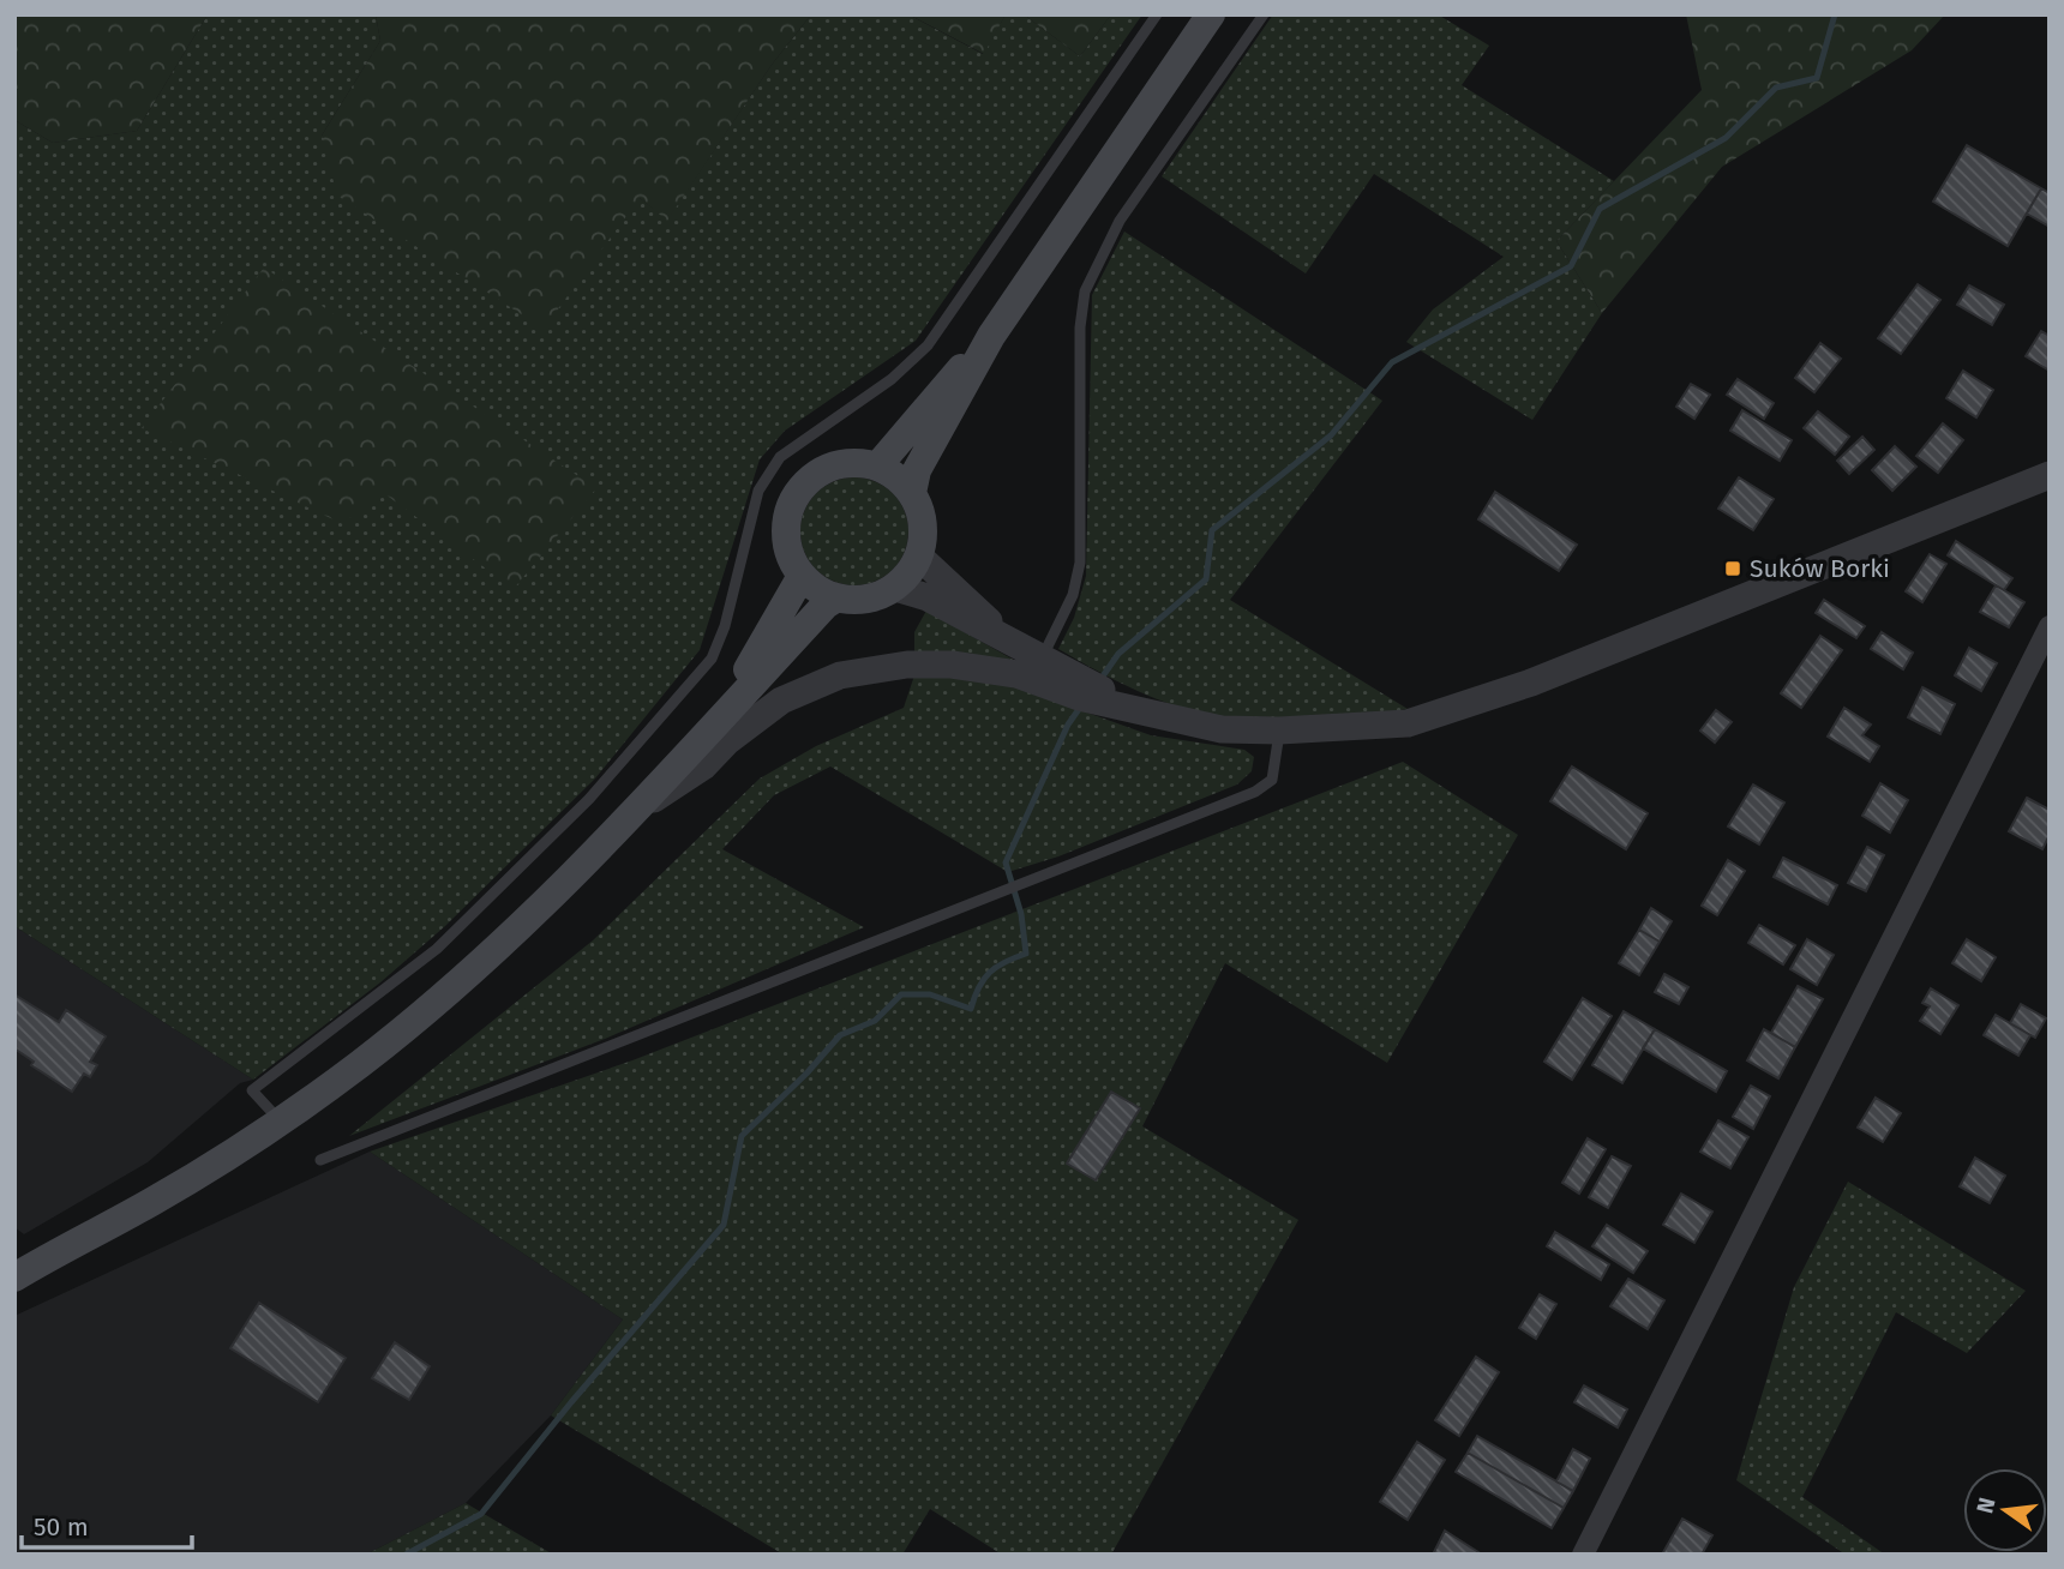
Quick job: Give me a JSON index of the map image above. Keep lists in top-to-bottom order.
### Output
{
  "places": {
    "transit": ["Suków Borki"]
  },
  "scale_bar": "50 m",
  "north": "left"
}
